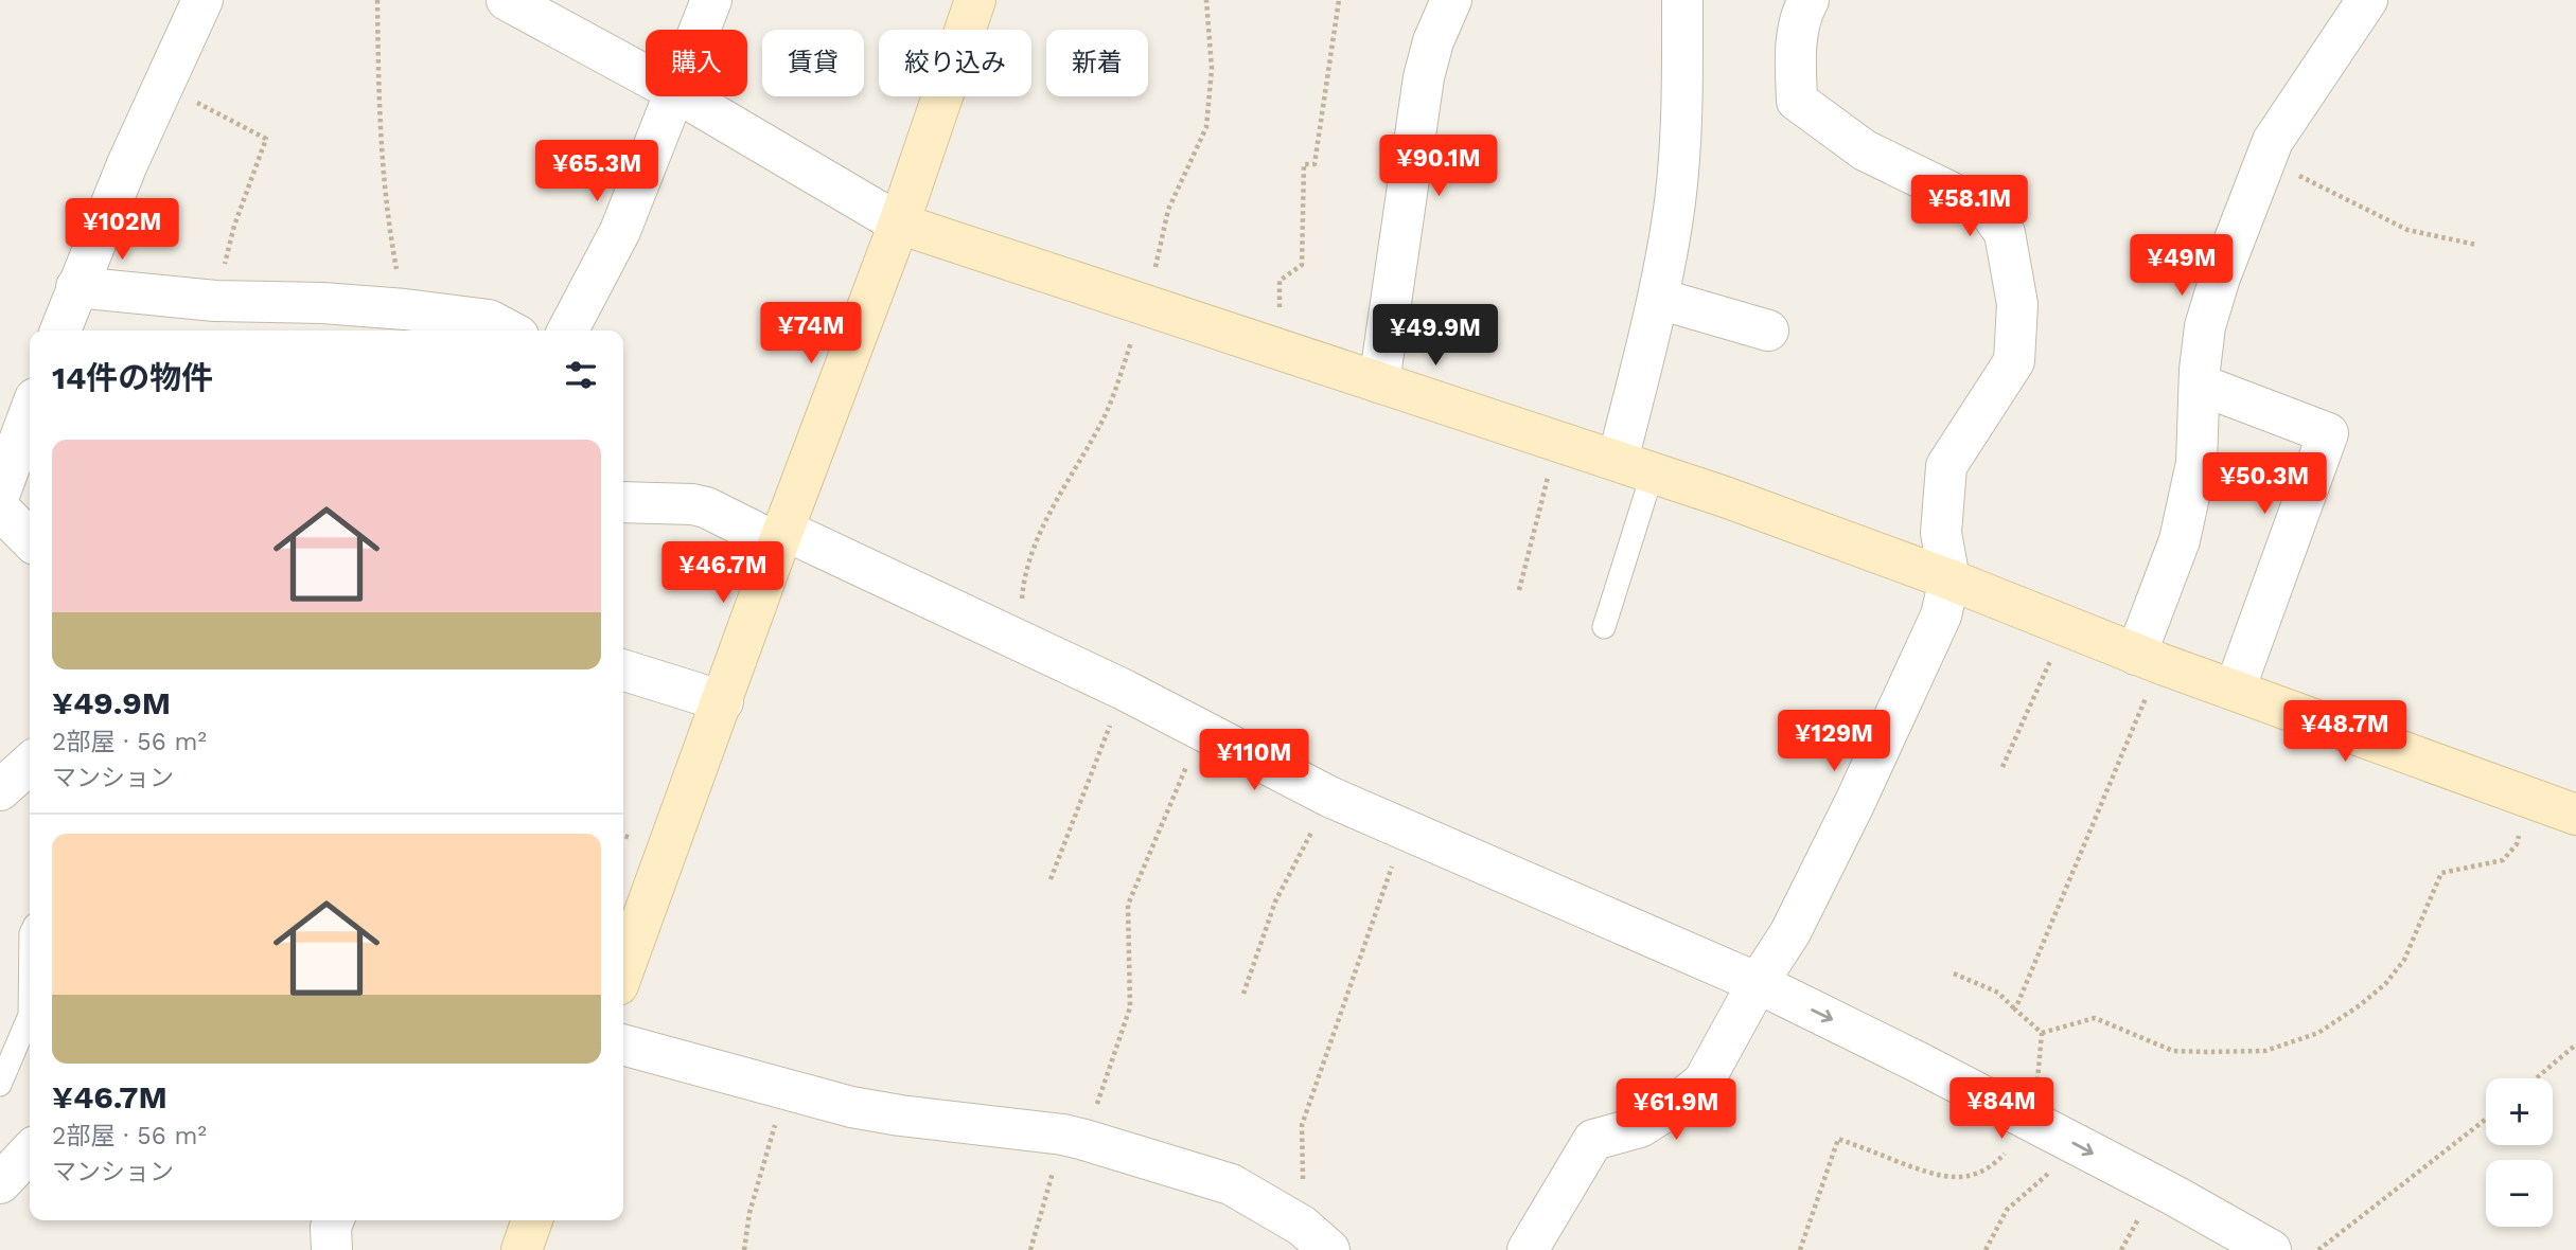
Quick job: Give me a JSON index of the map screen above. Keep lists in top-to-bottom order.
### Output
{
  "page": {
    "chip": [
      "購入",
      "賃貸",
      "絞り込み",
      "新着"
    ],
    "price": [
      "¥90.1M",
      "¥65.3M",
      "¥58.1M",
      "¥102M",
      "¥49M",
      "¥74M",
      "¥49.9M",
      "¥50.3M",
      "¥46.7M",
      "¥48.7M",
      "¥129M",
      "¥110M",
      "¥84M",
      "¥61.9M"
    ],
    "heading": "14件の物件",
    "list": [
      {
        "name": "¥49.9M",
        "note": "2部屋 · 56 m² · マンション"
      },
      {
        "name": "¥46.7M",
        "note": "2部屋 · 56 m² · マンション"
      }
    ],
    "map_buttons": ["+", "−"]
  }
}
